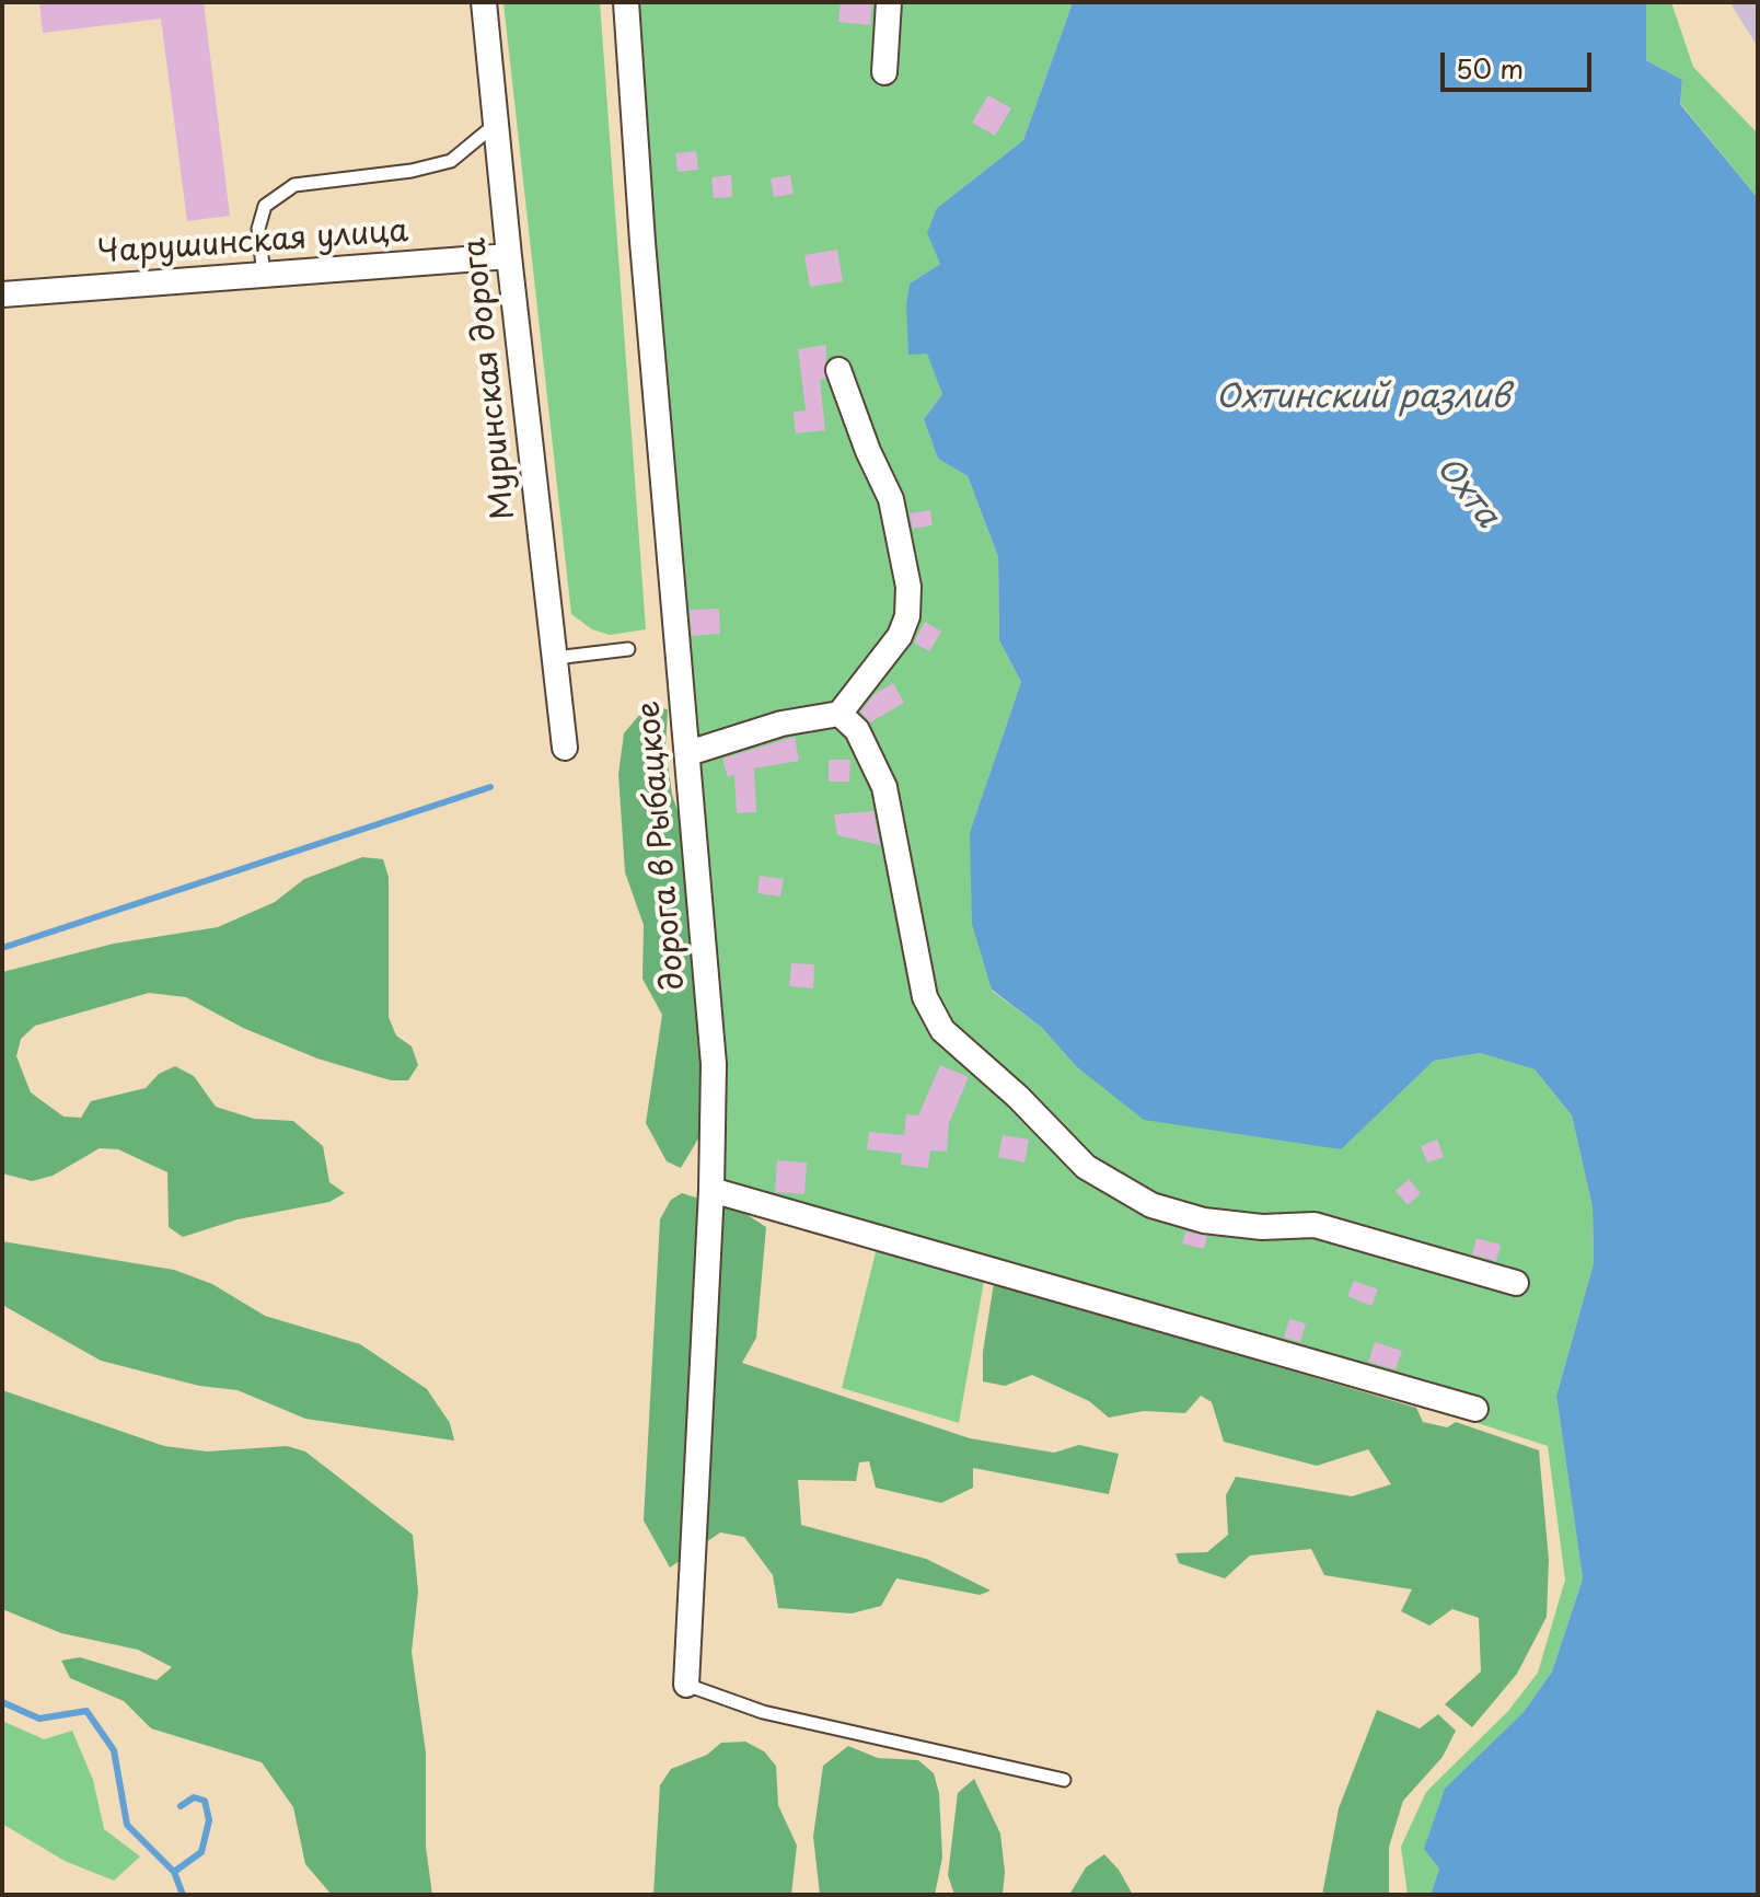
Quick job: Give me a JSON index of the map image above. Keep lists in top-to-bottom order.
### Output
{
  "streets": {
    "street": ["Чарушинская улица", "Муринская дорога", "дорога в Рыбацкое"]
  },
  "crossings": [
    ["Чарушинская улица", "Муринская дорога"]
  ],
  "water": ["Охтинский разлив", "Охта"],
  "scale_bar": "50 m"
}
